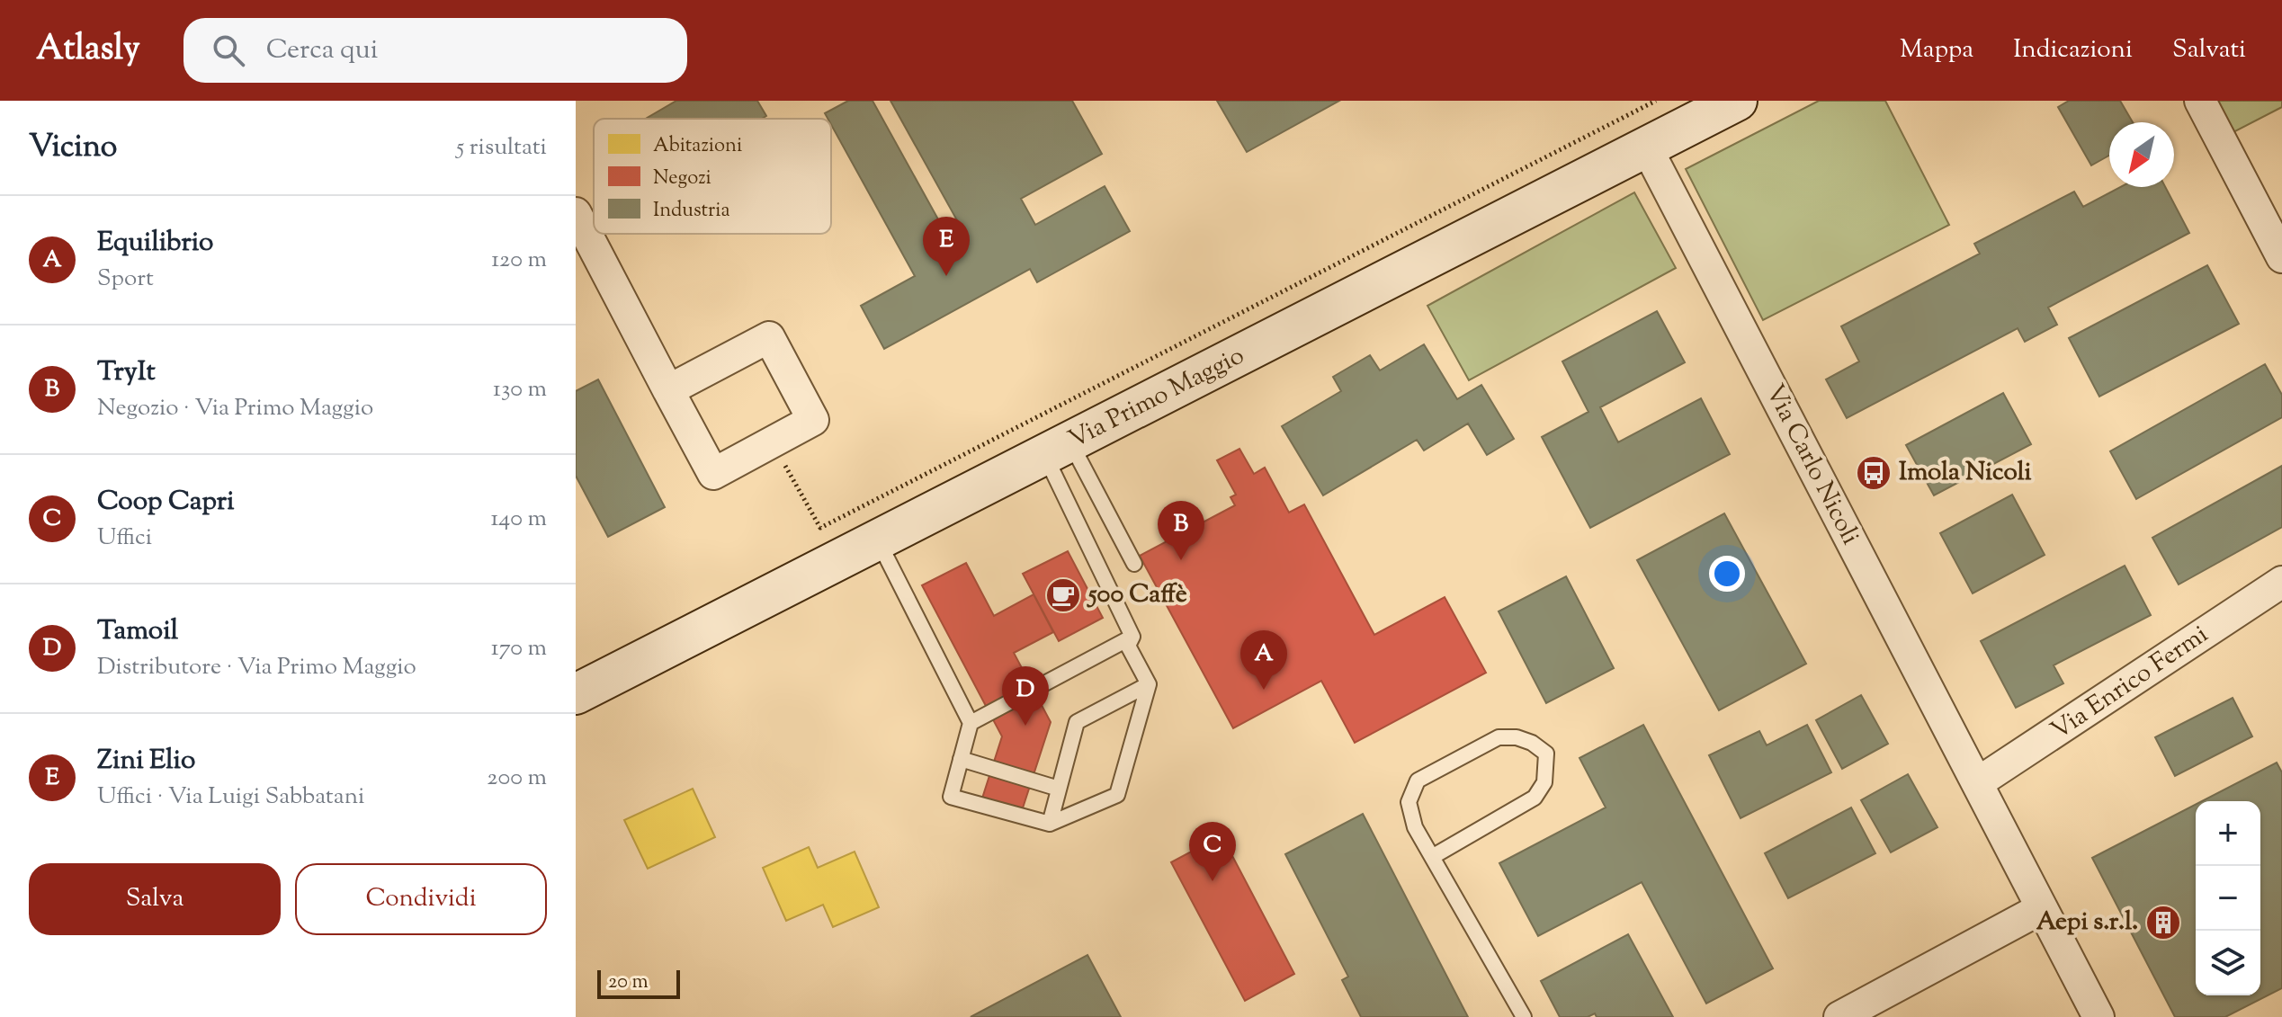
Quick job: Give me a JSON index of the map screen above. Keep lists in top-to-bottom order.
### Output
{
  "streets": {
    "street": ["Via Primo Maggio", "Via Carlo Nicoli", "Via Enrico Fermi"]
  },
  "crossings": [
    ["Via Primo Maggio", "Via Carlo Nicoli"],
    ["Via Carlo Nicoli", "Via Enrico Fermi"]
  ],
  "places": {
    "bus stop": ["Imola Nicoli"],
    "cafe": ["500 Caffè"],
    "building": ["Aepi s.r.l."]
  },
  "legend": ["Abitazioni", "Negozi", "Industria"],
  "scale_bar": "20 m",
  "north": "bottom left",
  "page": {
    "header": "Atlasly",
    "search": "Cerca qui",
    "nav": ["Mappa", "Indicazioni", "Salvati"],
    "heading": ["Vicino", "5 risultati"],
    "list": [
      {
        "mark": "A",
        "name": "Equilibrio",
        "note": "Sport",
        "value": "120 m"
      },
      {
        "mark": "B",
        "name": "TryIt",
        "note": "Negozio · Via Primo Maggio",
        "value": "130 m"
      },
      {
        "mark": "C",
        "name": "Coop Capri",
        "note": "Uffici",
        "value": "140 m"
      },
      {
        "mark": "D",
        "name": "Tamoil",
        "note": "Distributore · Via Primo Maggio",
        "value": "170 m"
      },
      {
        "mark": "E",
        "name": "Zini Elio",
        "note": "Uffici · Via Luigi Sabbatani",
        "value": "200 m"
      }
    ],
    "pins": [
      "E",
      "B",
      "A",
      "D",
      "C"
    ],
    "map_buttons": ["+", "−"],
    "buttons": ["Salva", "Condividi"],
    "scale": "20 m"
  }
}
